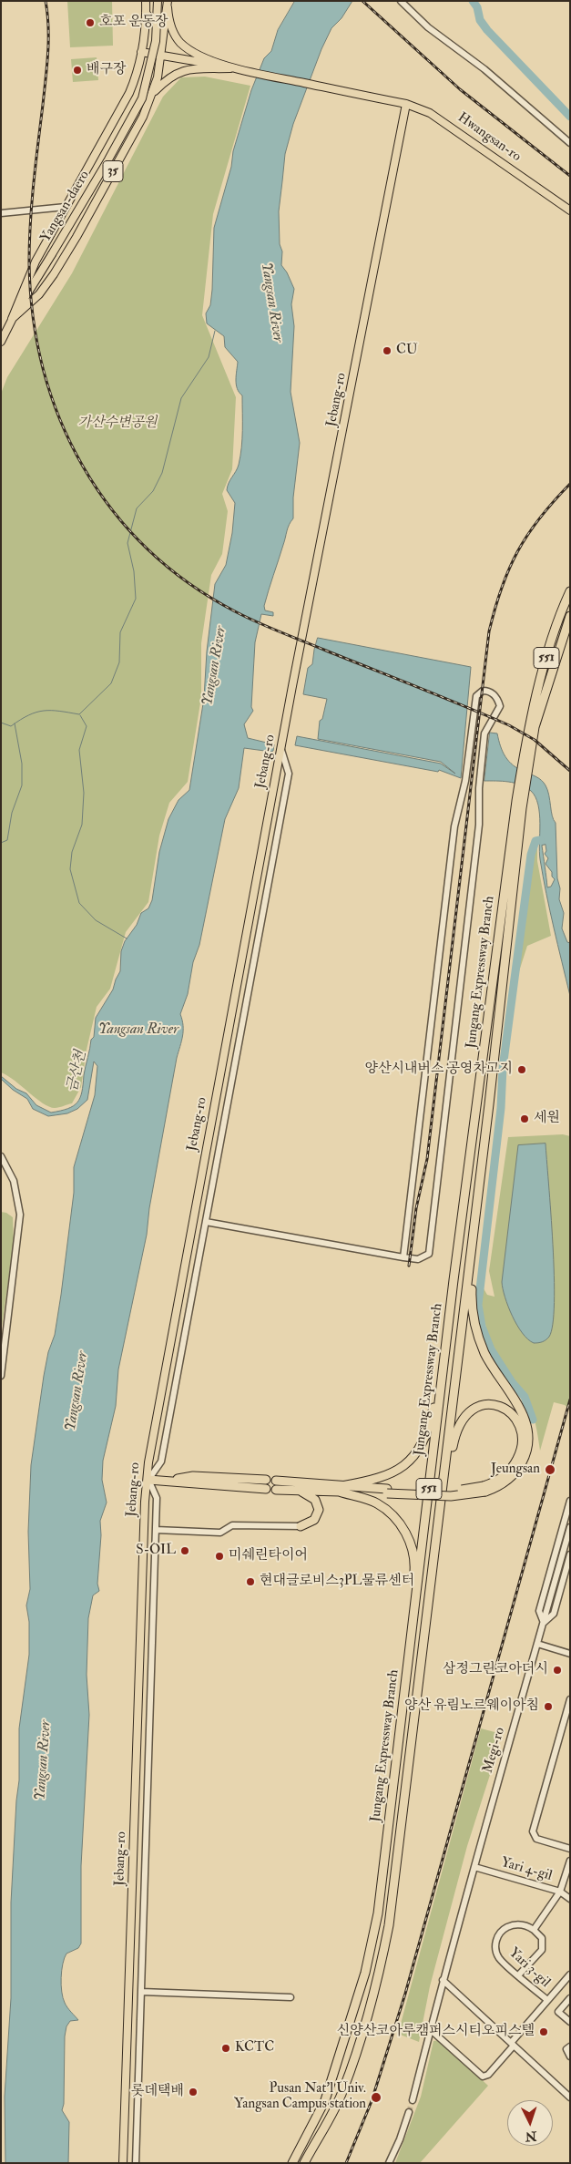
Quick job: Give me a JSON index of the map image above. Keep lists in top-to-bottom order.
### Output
{
  "streets": {
    "highway": ["551", "Jungang Expressway Branch"],
    "main road": [
      "Hwangsan-ro",
      "35",
      "Yangsan-daero",
      "Jebang-ro"
    ],
    "street": ["Megi-ro", "Yari 4-gil", "Yari 3-gil"]
  },
  "crossings": [
    ["Hwangsan-ro", "Jebang-ro"],
    ["35", "Yangsan-daero"],
    ["Megi-ro", "Yari 4-gil"]
  ],
  "water": ["Yangsan River", "금산천"],
  "parks": ["가산수변공원"],
  "places": [
    "호포 운동장",
    "배구장",
    "CU",
    "양산시내버스 공영차고지",
    "세원",
    "Jeungsan",
    "S-OIL",
    "미쉐린타이어",
    "현대글로비스3PL물류센터",
    "삼정그린코아더시",
    "양산 유림노르웨이아침",
    "신양산코아루캠퍼스시티오피스텔",
    "KCTC",
    "롯데택배",
    "Pusan Nat'l Univ. Yangsan Campus station"
  ],
  "north": "bottom"
}
